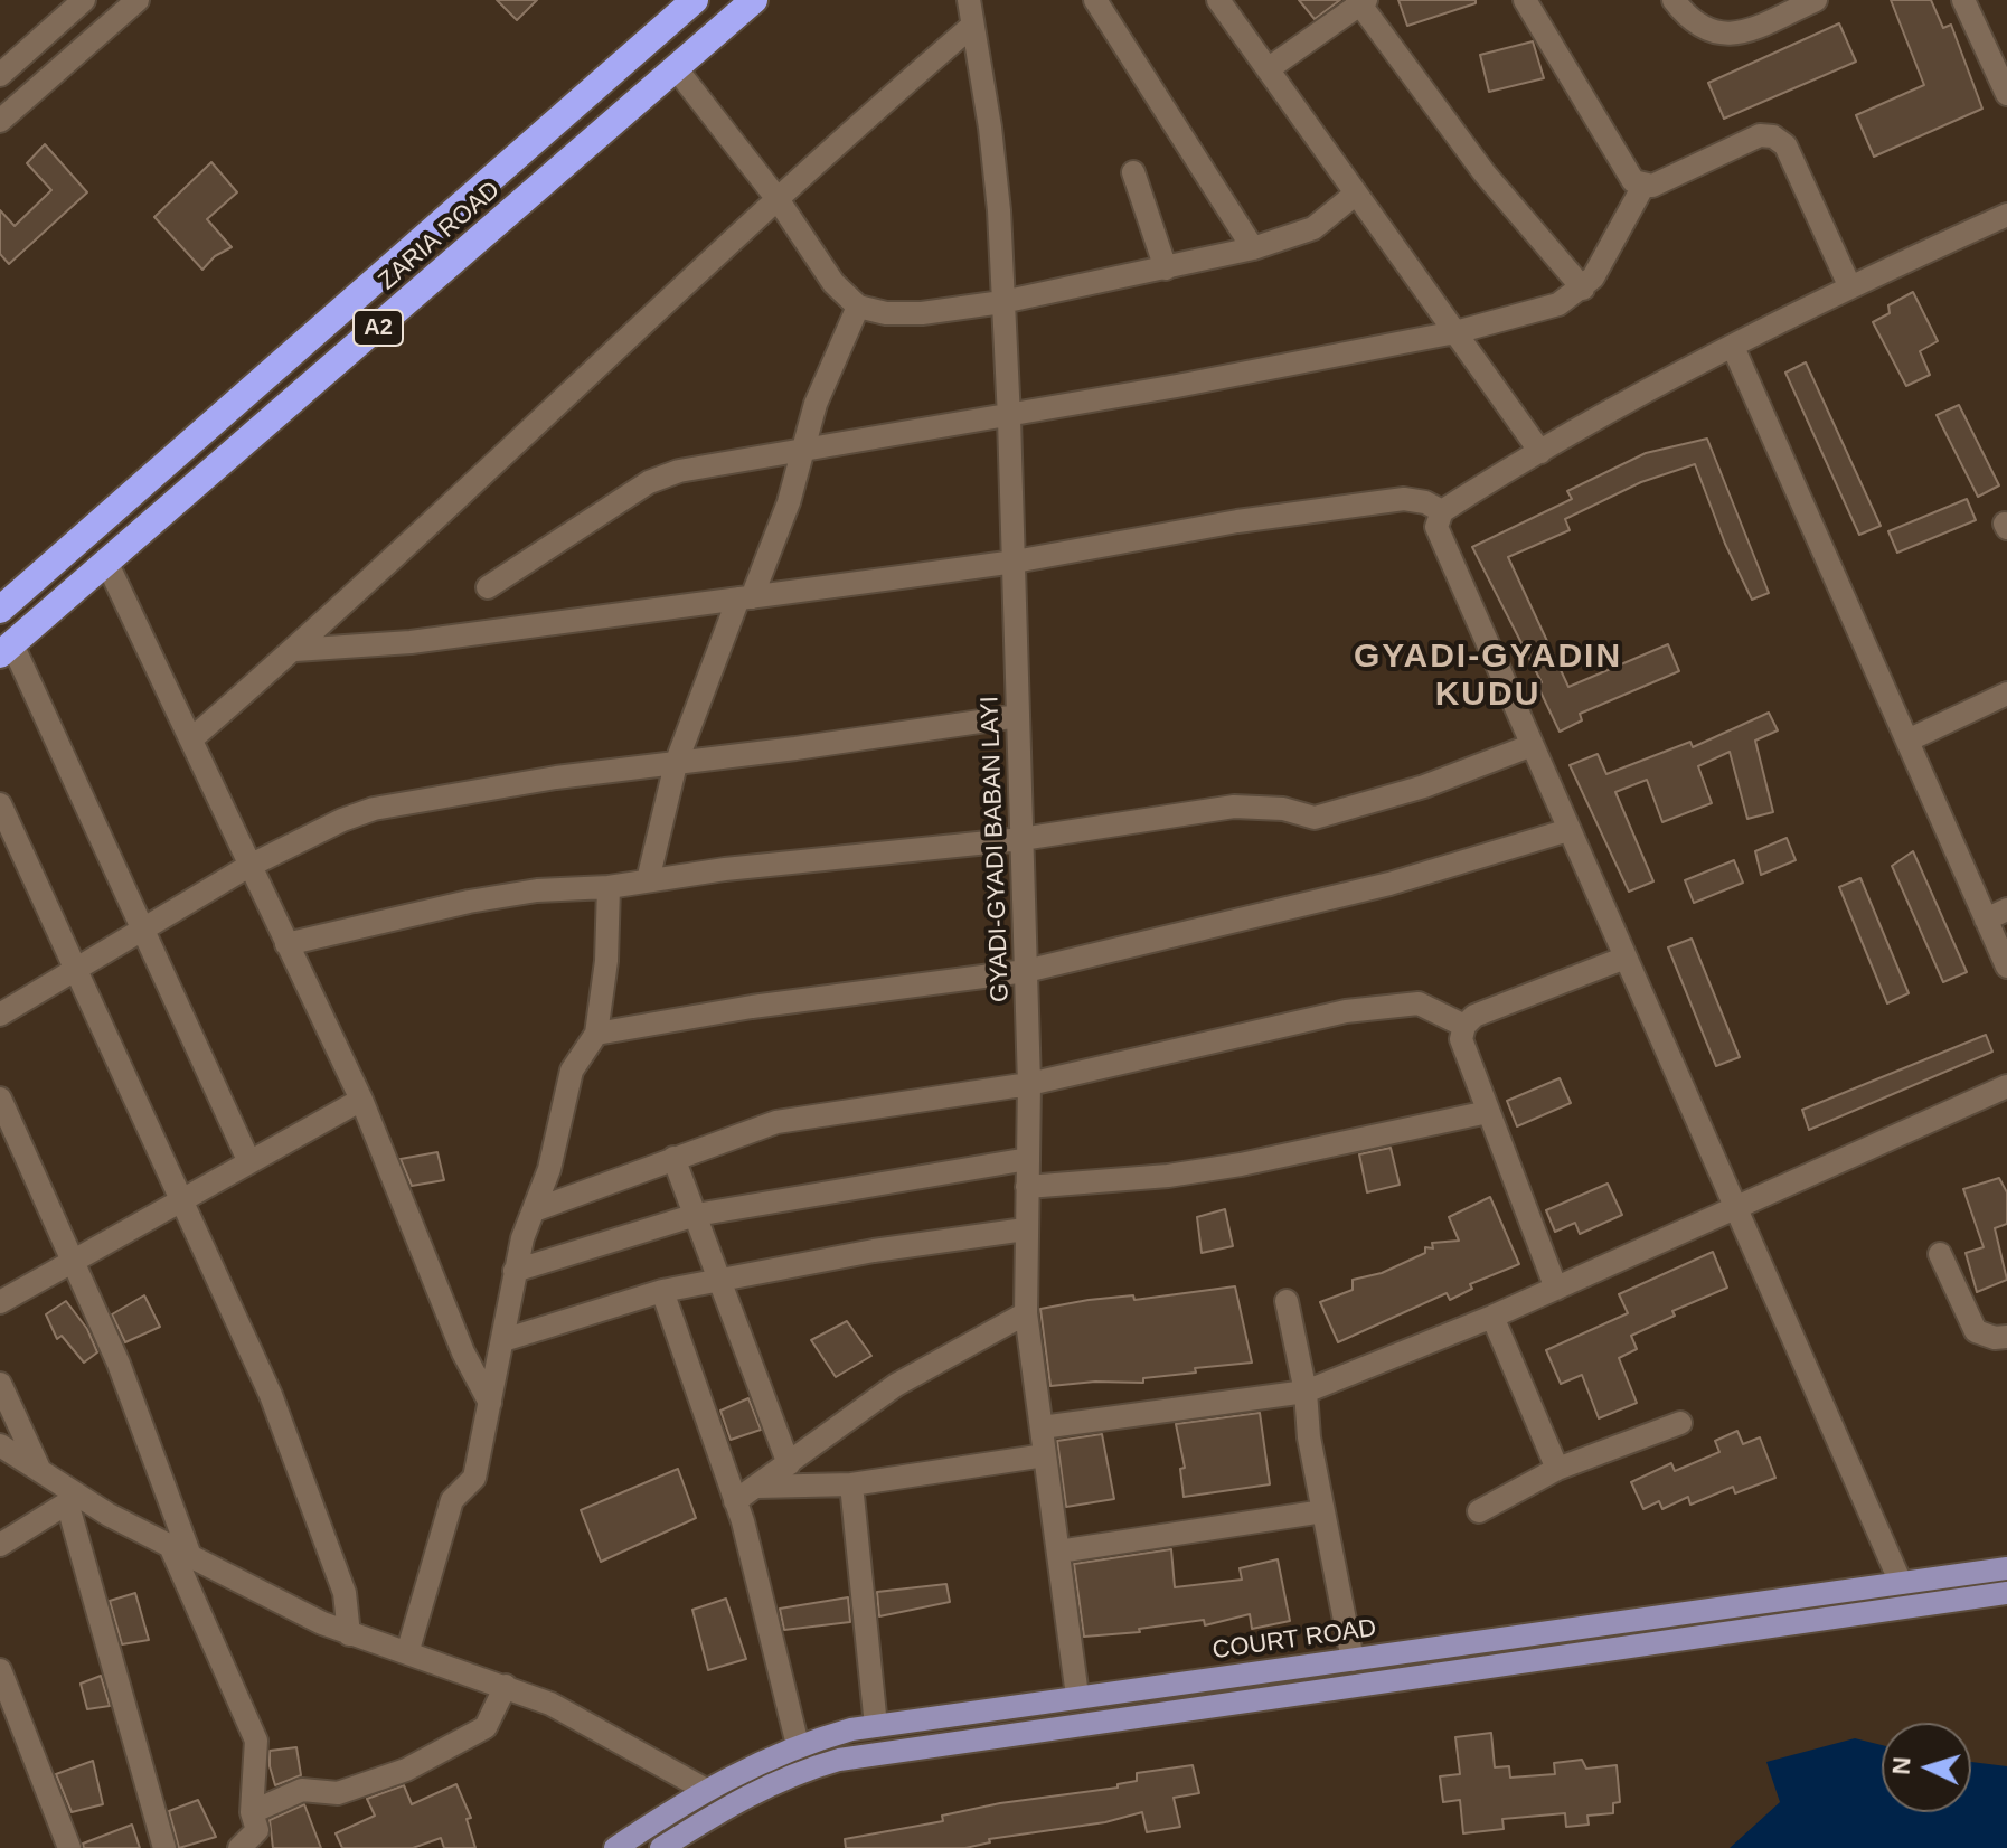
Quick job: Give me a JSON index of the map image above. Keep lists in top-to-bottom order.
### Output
{
  "streets": {
    "highway": ["ZARIA ROAD", "A2"],
    "main road": ["COURT ROAD"],
    "street": ["GYADI-GYADI BABAN LAYI"]
  },
  "crossings": [
    ["GYADI-GYADI BABAN LAYI", "COURT ROAD"]
  ],
  "districts": ["GYADI-GYADIN KUDU"],
  "north": "left"
}
